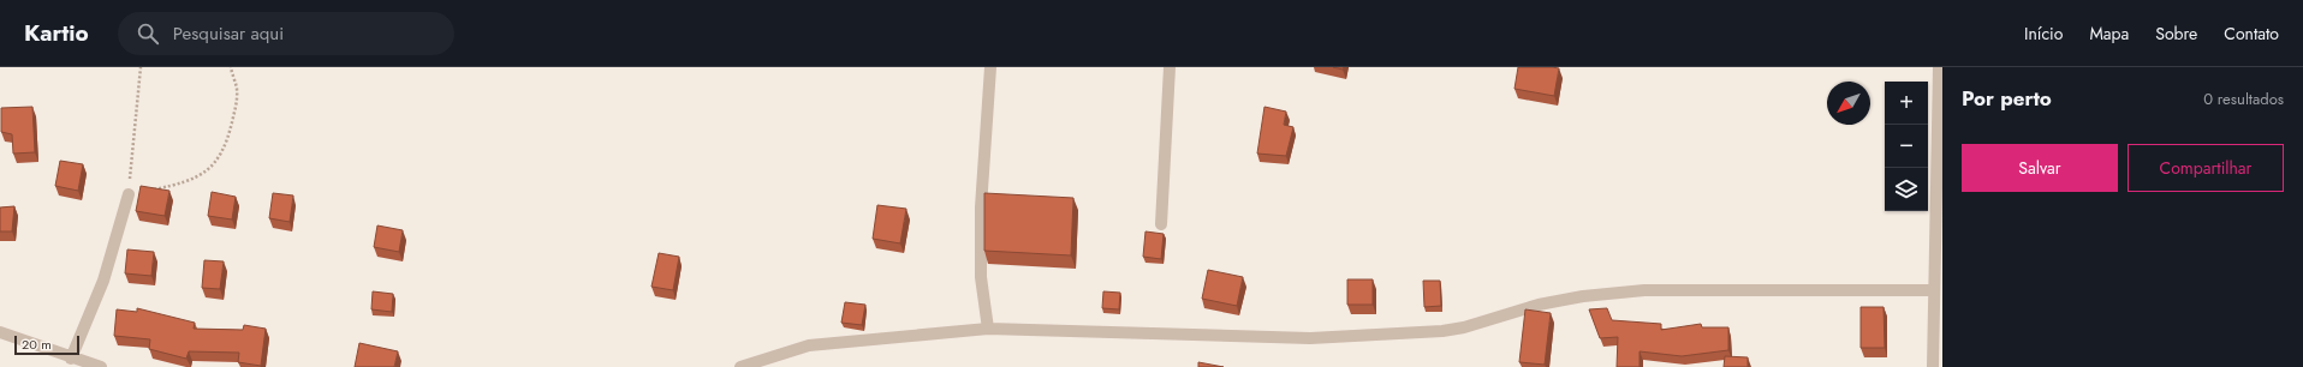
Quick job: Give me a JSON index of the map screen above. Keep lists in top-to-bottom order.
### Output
{
  "scale_bar": "20 m",
  "north": "bottom left",
  "page": {
    "header": "Kartio",
    "search": "Pesquisar aqui",
    "nav": [
      "Início",
      "Mapa",
      "Sobre",
      "Contato"
    ],
    "heading": ["Por perto", "0 resultados"],
    "map_buttons": ["+", "−"],
    "buttons": ["Salvar", "Compartilhar"],
    "scale": "20 m"
  }
}
